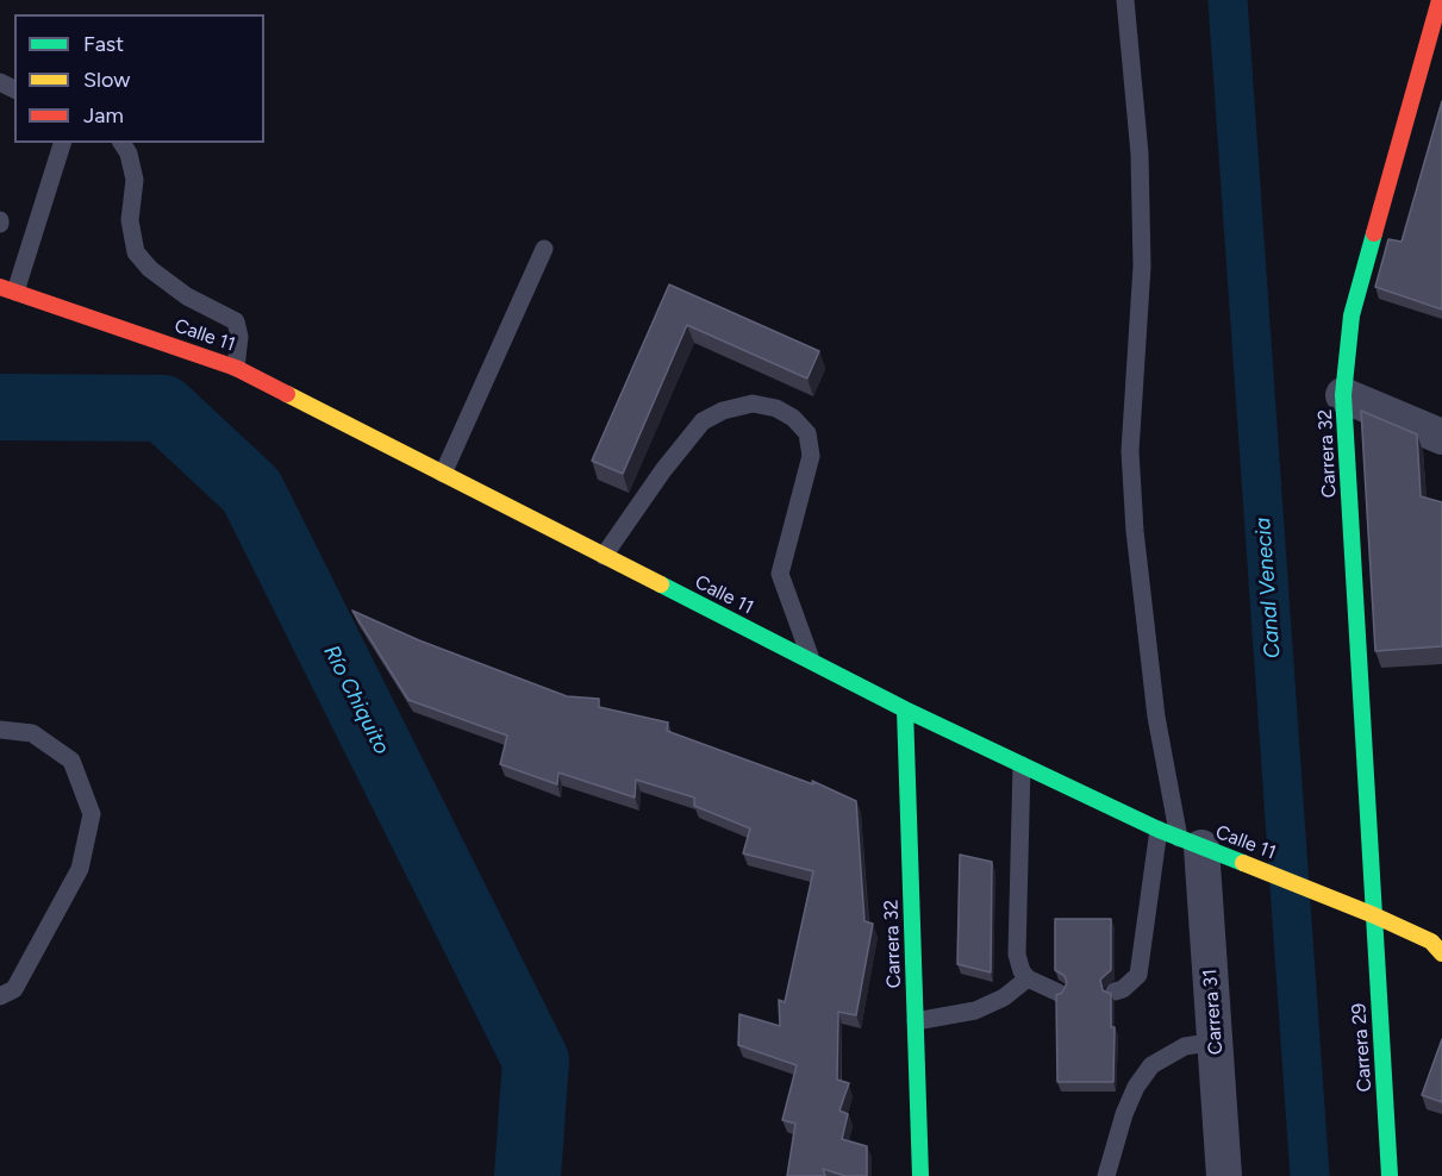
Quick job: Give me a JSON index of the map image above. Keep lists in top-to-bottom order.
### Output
{
  "streets": {
    "main road": ["Calle 11", "Carrera 32", "Carrera 29"],
    "street": ["Carrera 31"]
  },
  "crossings": [
    ["Calle 11", "Carrera 32"],
    ["Calle 11", "Carrera 31"],
    ["Calle 11", "Carrera 29"],
    ["Carrera 32", "Carrera 29"]
  ],
  "water": ["Canal Venecia", "Río Chiquito"],
  "legend": ["Fast", "Slow", "Jam"]
}
